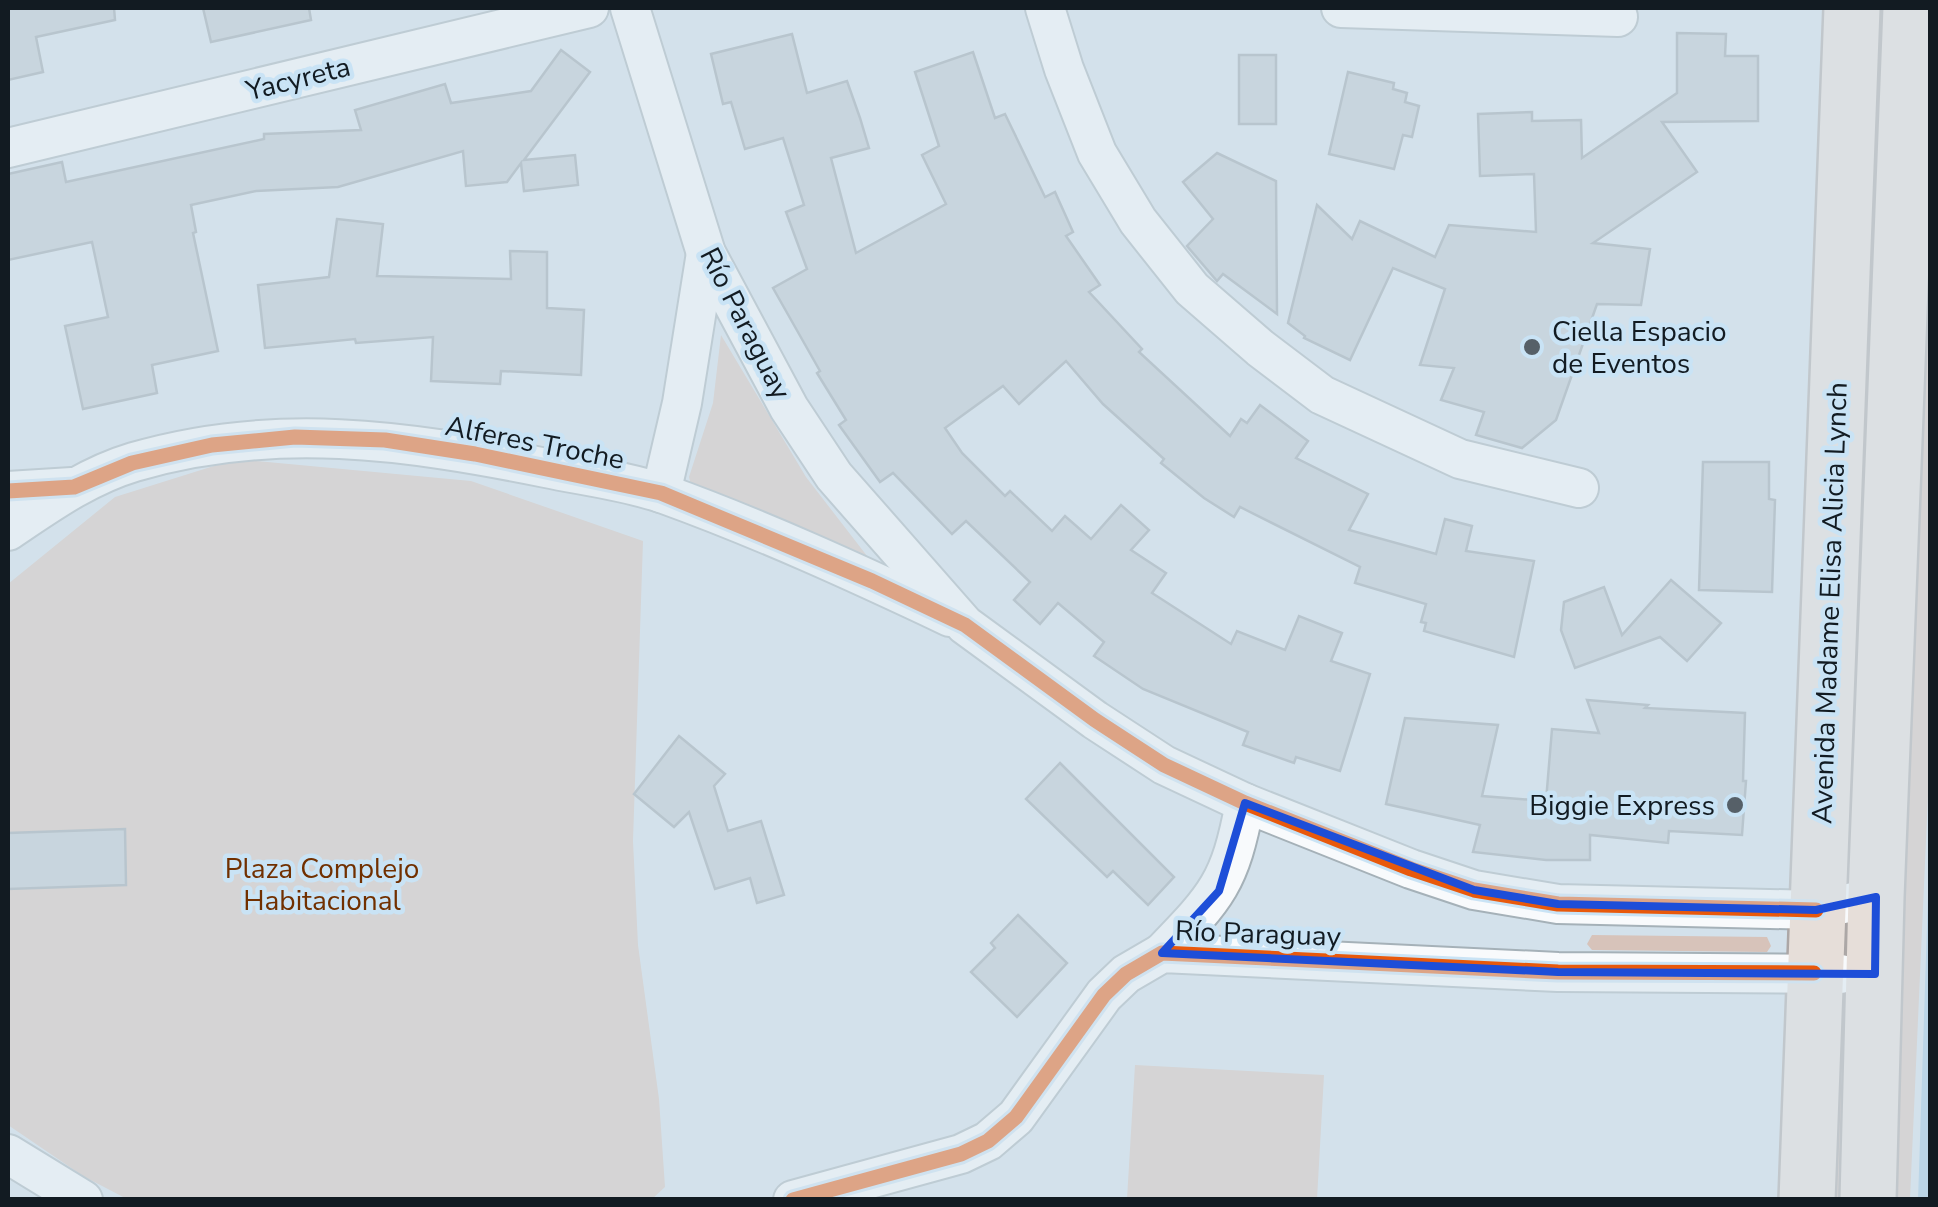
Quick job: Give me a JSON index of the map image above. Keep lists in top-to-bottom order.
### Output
{
  "streets": {
    "highway": ["Avenida Madame Elisa Alicia Lynch"],
    "street": ["Yacyreta", "Río Paraguay", "Alferes Troche"]
  },
  "crossings": [
    ["Río Paraguay", "Alferes Troche"],
    ["Río Paraguay", "Avenida Madame Elisa Alicia Lynch"]
  ],
  "parks": ["Plaza Complejo Habitacional"],
  "places": ["Ciella Espacio de Eventos", "Biggie Express"]
}
